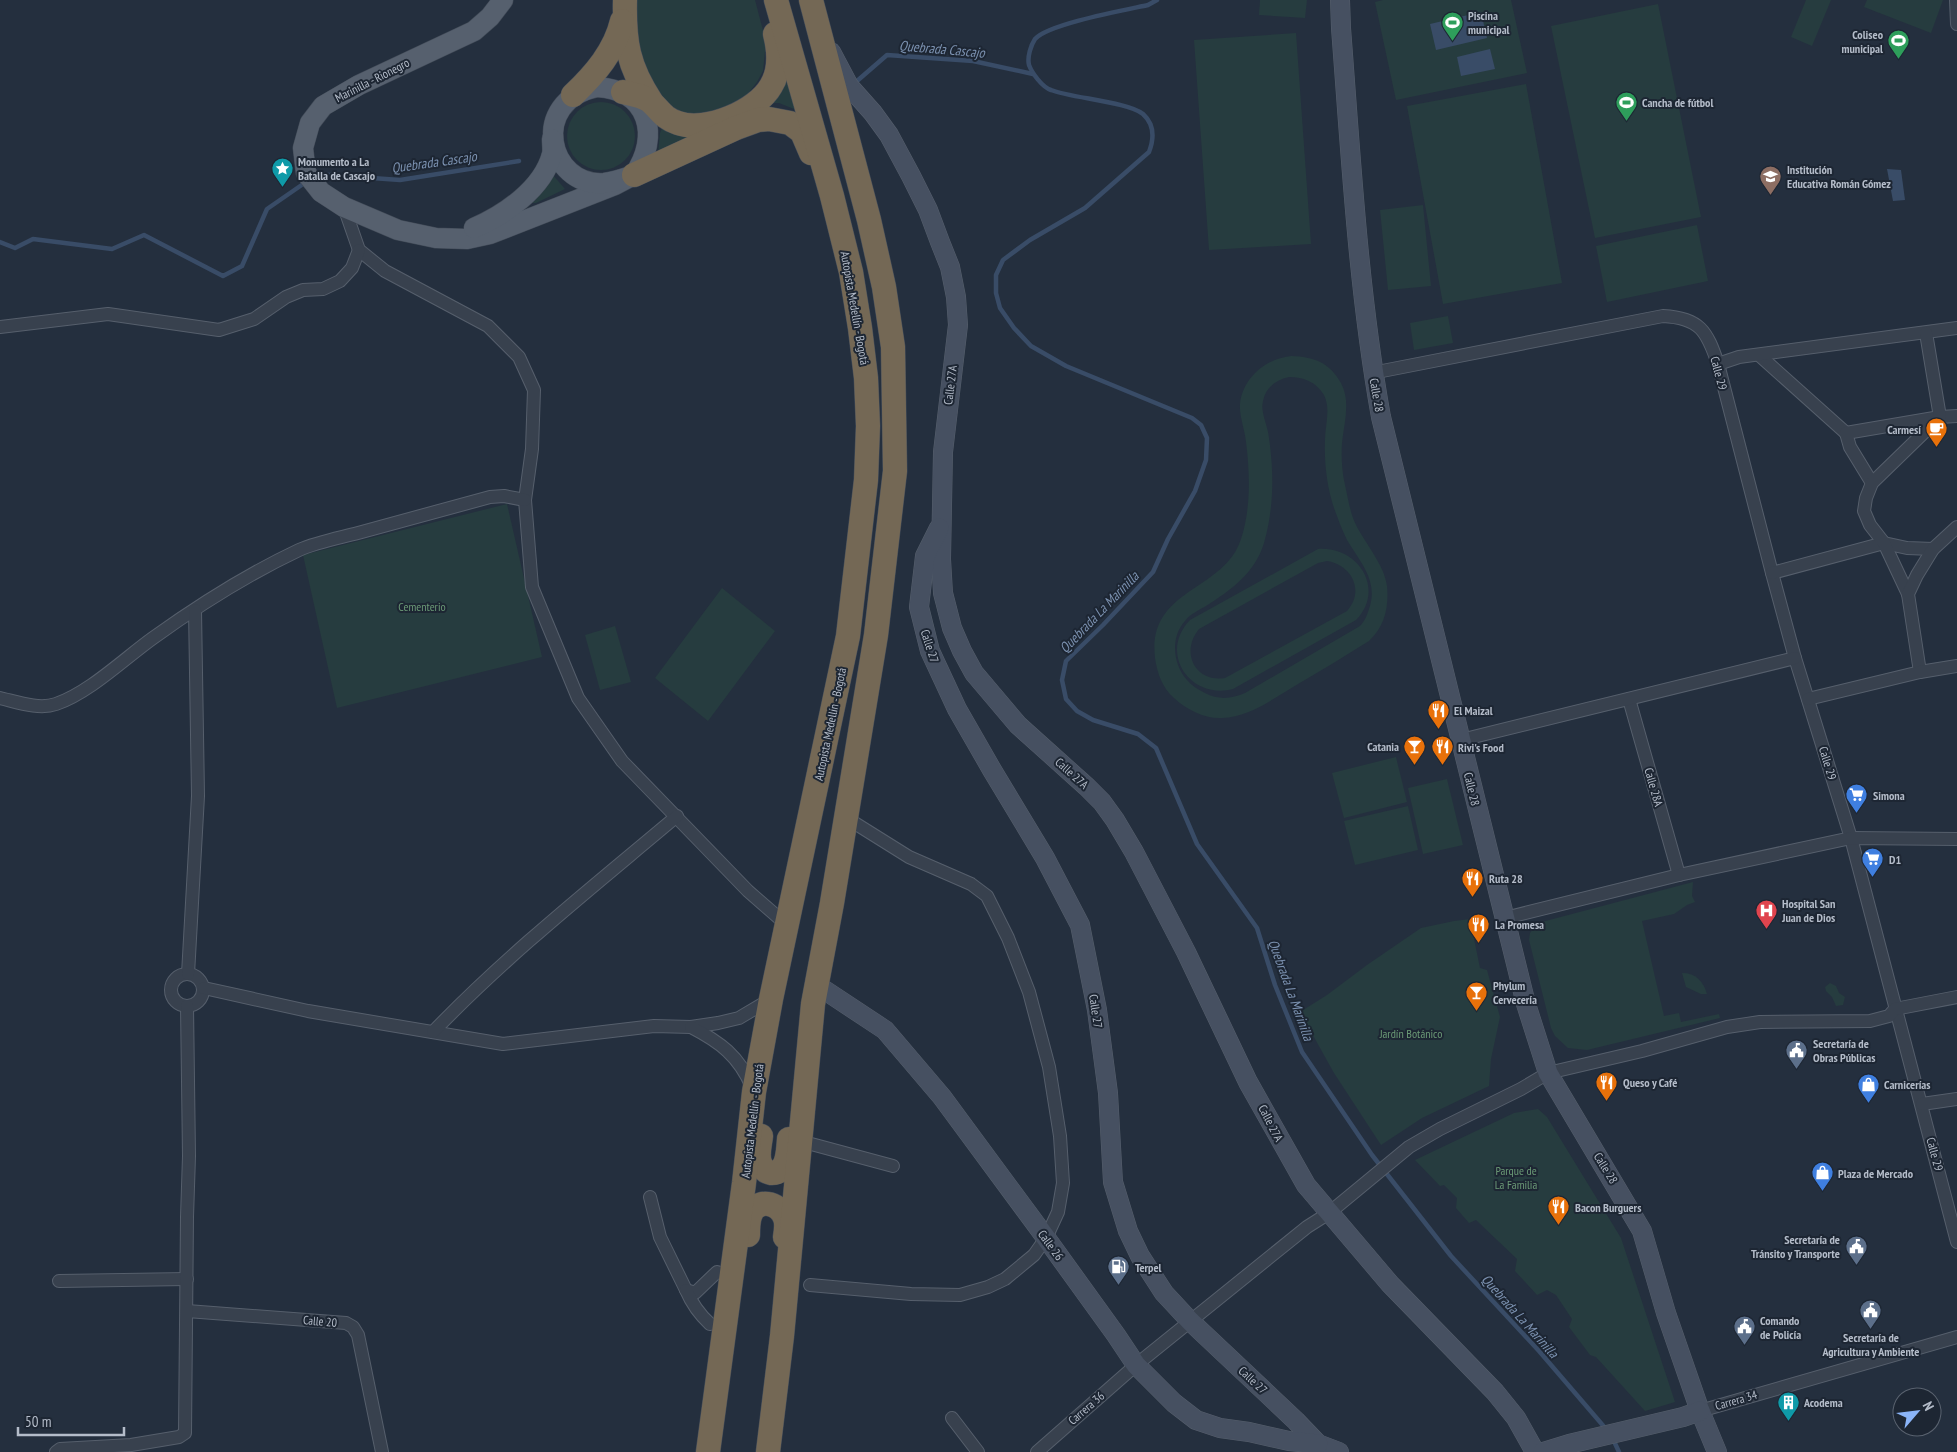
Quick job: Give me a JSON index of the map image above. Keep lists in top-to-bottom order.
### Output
{
  "streets": {
    "highway": ["Autopista Medellín - Bogotá"],
    "main road": [
      "Marinilla - Rionegro",
      "Calle 27A",
      "Calle 28",
      "Calle 27",
      "Calle 26",
      "Carrera 34"
    ],
    "street": [
      "Calle 29",
      "Calle 28A",
      "Calle 20",
      "Carrera 36"
    ]
  },
  "crossings": [
    ["Calle 29", "Calle 28"],
    ["Calle 29", "Carrera 36"],
    ["Calle 27A", "Calle 27"],
    ["Calle 27A", "Carrera 36"],
    ["Calle 28", "Carrera 34"],
    ["Calle 28", "Carrera 36"],
    ["Calle 27", "Calle 26"],
    ["Calle 27", "Carrera 36"],
    ["Calle 26", "Carrera 36"]
  ],
  "water": ["Quebrada Cascajo", "Quebrada La Marinilla"],
  "parks": ["Cementerio", "Jardín Botánico", "Parque de La Familia"],
  "places": {
    "sports": ["Piscina municipal", "Coliseo municipal", "Cancha de fútbol"],
    "place": ["Monumento a La Batalla de Cascajo"],
    "school or university": ["Institución Educativa Román Gómez"],
    "cafe": ["Carmesí"],
    "restaurant": [
      "El Maizal",
      "Rivi's Food",
      "Ruta 28",
      "La Promesa",
      "Queso y Café",
      "Bacon Burguers"
    ],
    "bar": ["Catania", "Phylum Cervecería"],
    "supermarket": ["Simona", "D1"],
    "hospital": ["Hospital San Juan de Dios"],
    "public building": [
      "Secretaría de Obras Públicas",
      "Secretaría de Tránsito y Transporte",
      "Secretaría de Agricultura y Ambiente",
      "Comando de Policía"
    ],
    "shop": ["Carnicerías", "Plaza de Mercado"],
    "fuel station": ["Terpel"],
    "building": ["Acodema"]
  },
  "scale_bar": "50 m",
  "north": "top right"
}
